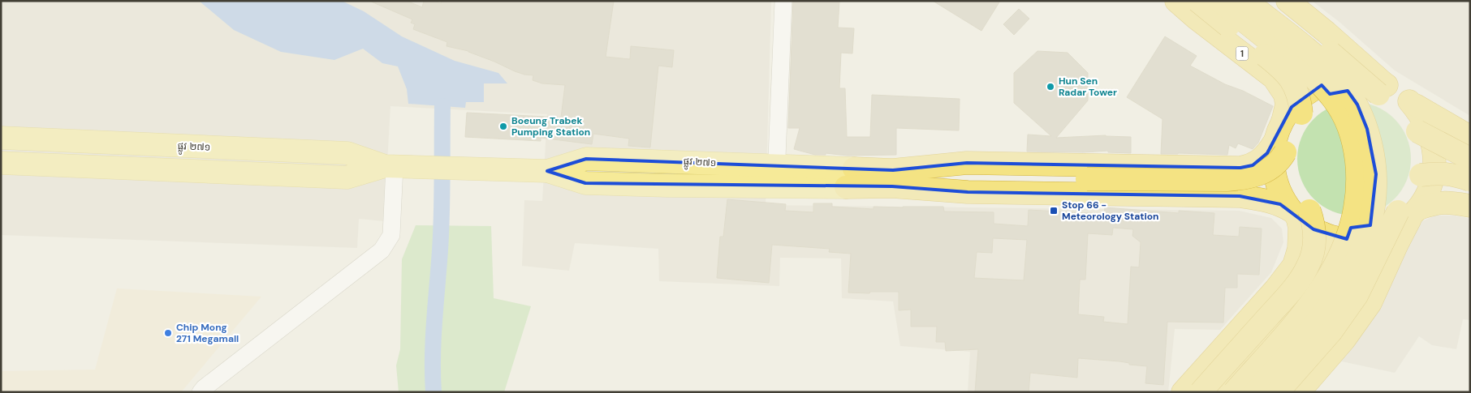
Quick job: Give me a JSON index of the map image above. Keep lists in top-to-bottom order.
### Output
{
  "streets": {
    "highway": ["1"],
    "main road": ["ផ្លូវ ២៧១"]
  },
  "places": {
    "other": ["Hun Sen Radar Tower", "Boeung Trabek Pumping Station", "Chip Mong 271 Megamall"],
    "transit": ["Stop 66 - Meteorology Station"]
  }
}
